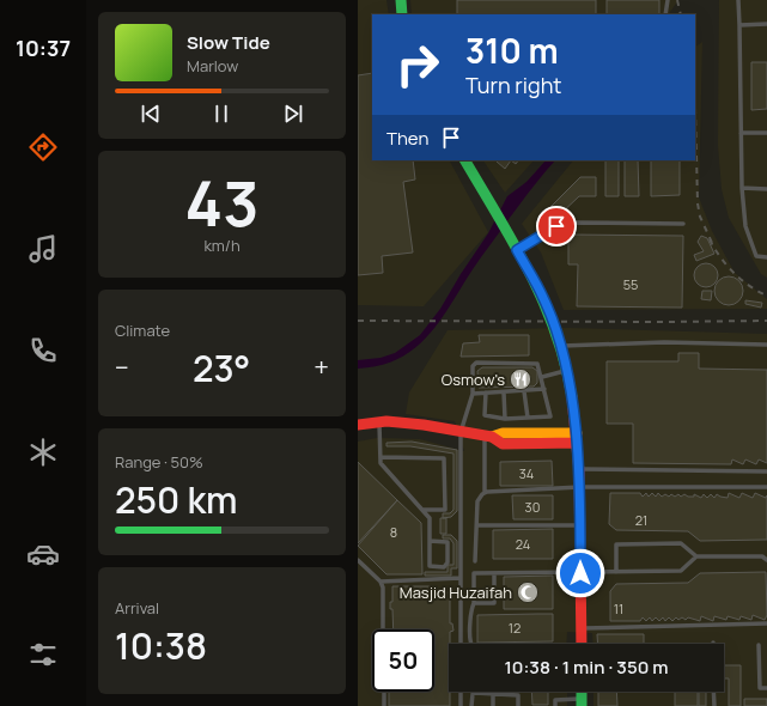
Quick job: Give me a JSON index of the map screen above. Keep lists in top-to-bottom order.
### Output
{
  "places": {
    "restaurant": ["Osmow's"],
    "mosque": ["Masjid Huzaifah"]
  },
  "house_numbers": [
    "55",
    "34",
    "30",
    "21",
    "8",
    "24",
    "11",
    "12"
  ],
  "page": {
    "tabs": "10:37",
    "turn": ["310 m", "Turn right"],
    "song": ["Slow Tide", "Marlow"],
    "then": "Then",
    "tile": [
      ["43", "km/h"],
      "Climate",
      ["Range · 50%", "250 km"],
      ["Arrival", "10:38"]
    ],
    "heat": ["−", "23°", "+"],
    "limit": "50",
    "trip": "10:38 · 1 min · 350 m"
  }
}
